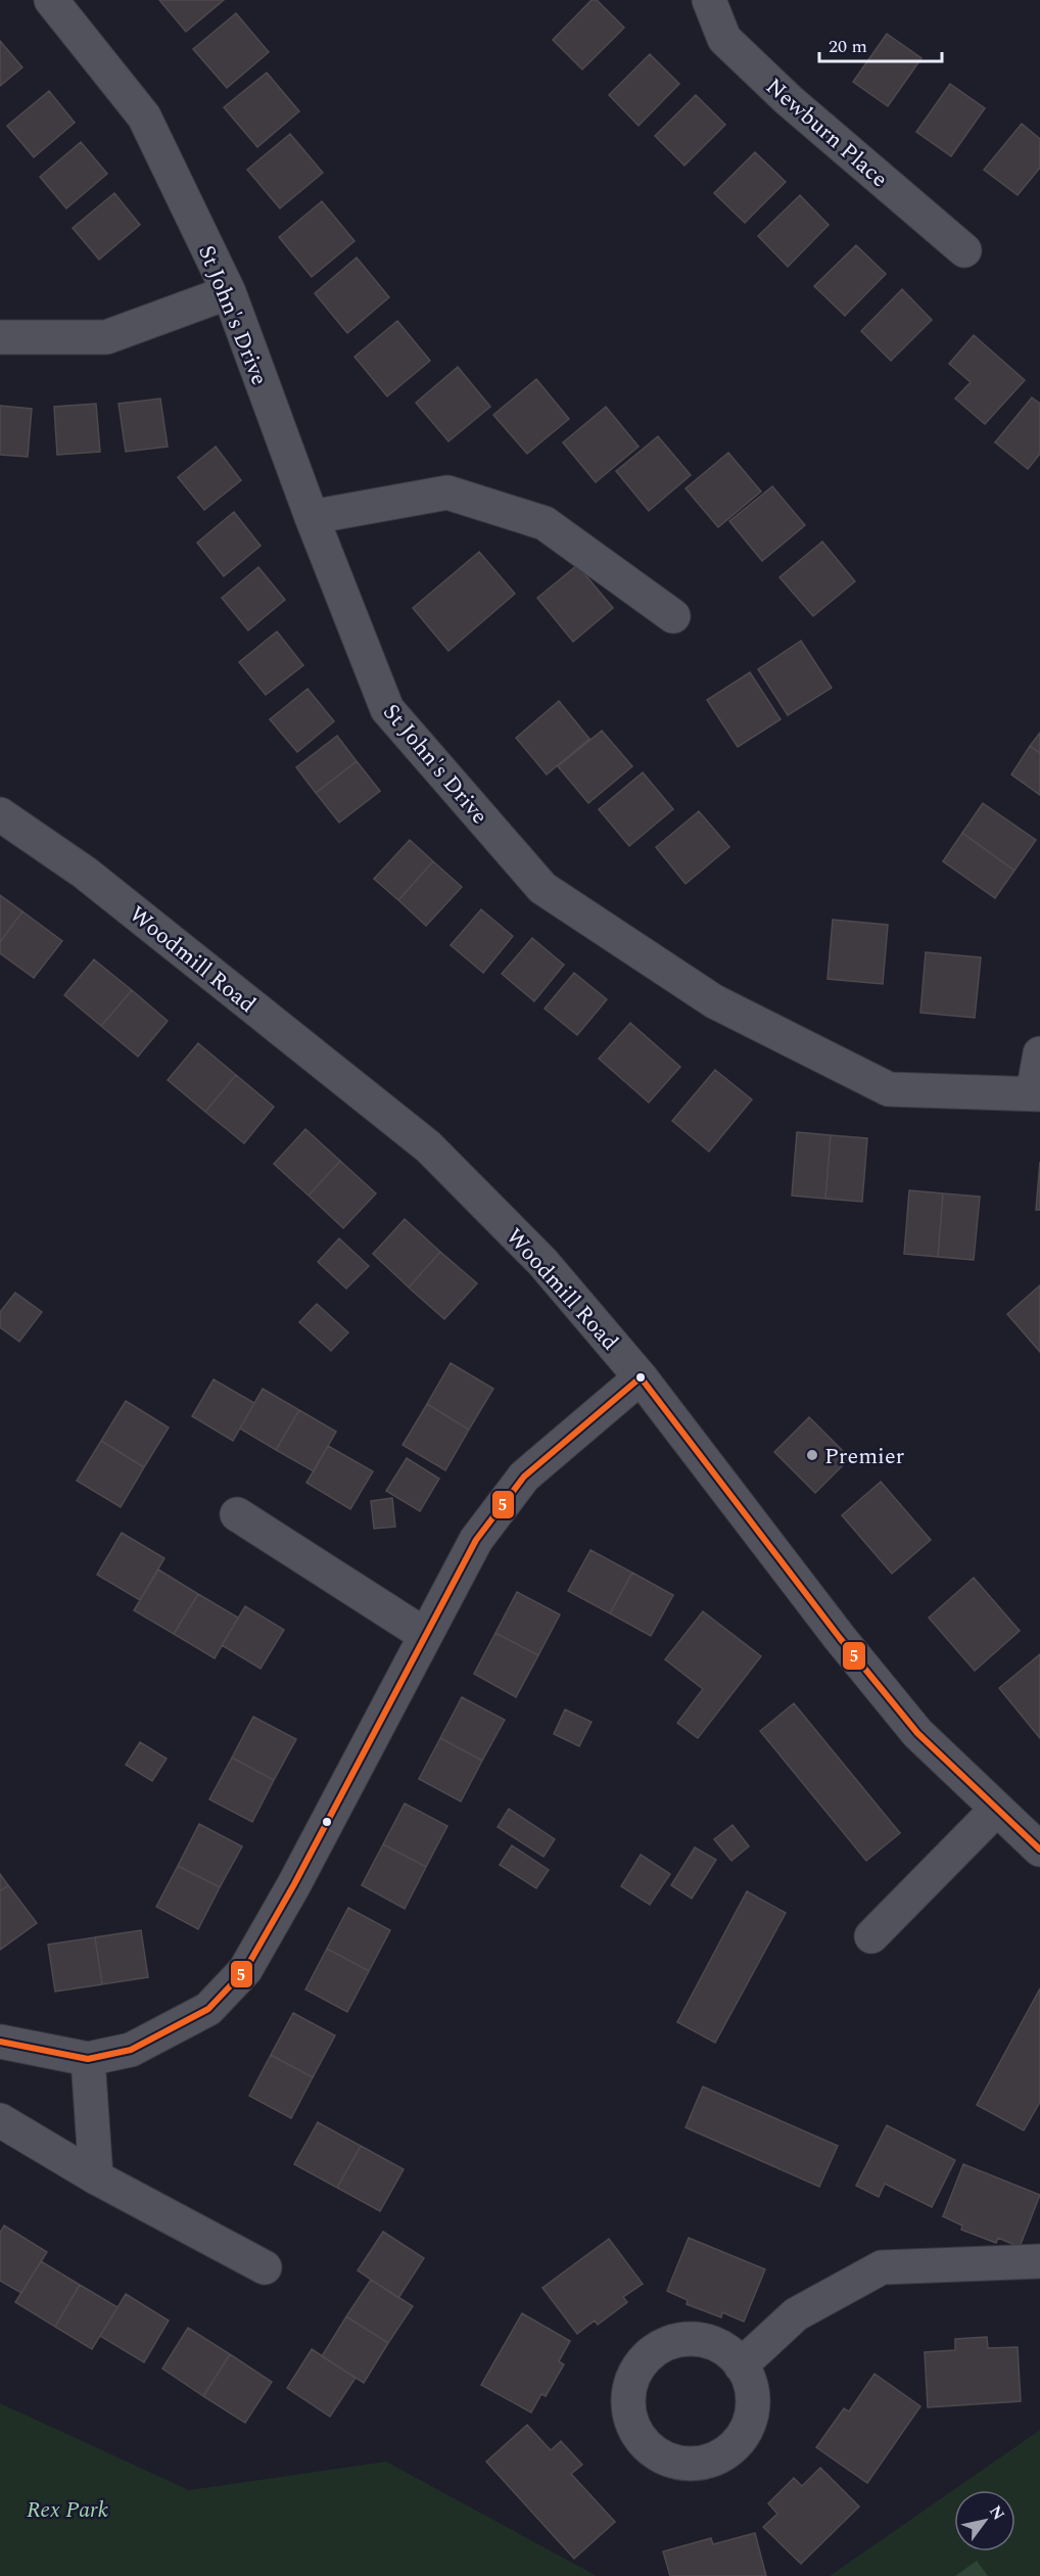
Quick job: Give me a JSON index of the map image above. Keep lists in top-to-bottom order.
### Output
{
  "streets": {
    "street": ["Newburn Place", "St John's Drive", "Woodmill Road"]
  },
  "parks": ["Rex Park"],
  "places": ["Premier"],
  "lines": ["transit line 5"],
  "scale_bar": "20 m",
  "north": "top right"
}
